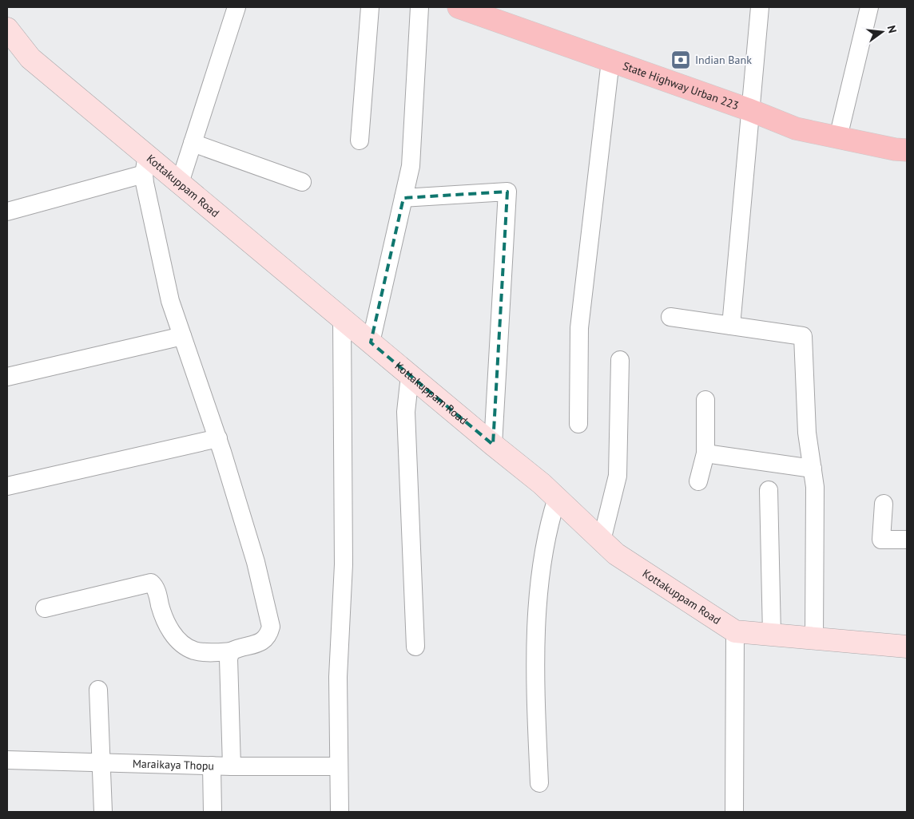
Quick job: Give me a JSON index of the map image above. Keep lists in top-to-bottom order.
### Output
{
  "streets": {
    "main road": ["State Highway Urban 223"],
    "street": ["Kottakuppam Road", "Maraikaya Thopu"]
  },
  "places": {
    "bank": ["Indian Bank"]
  },
  "north": "right"
}
